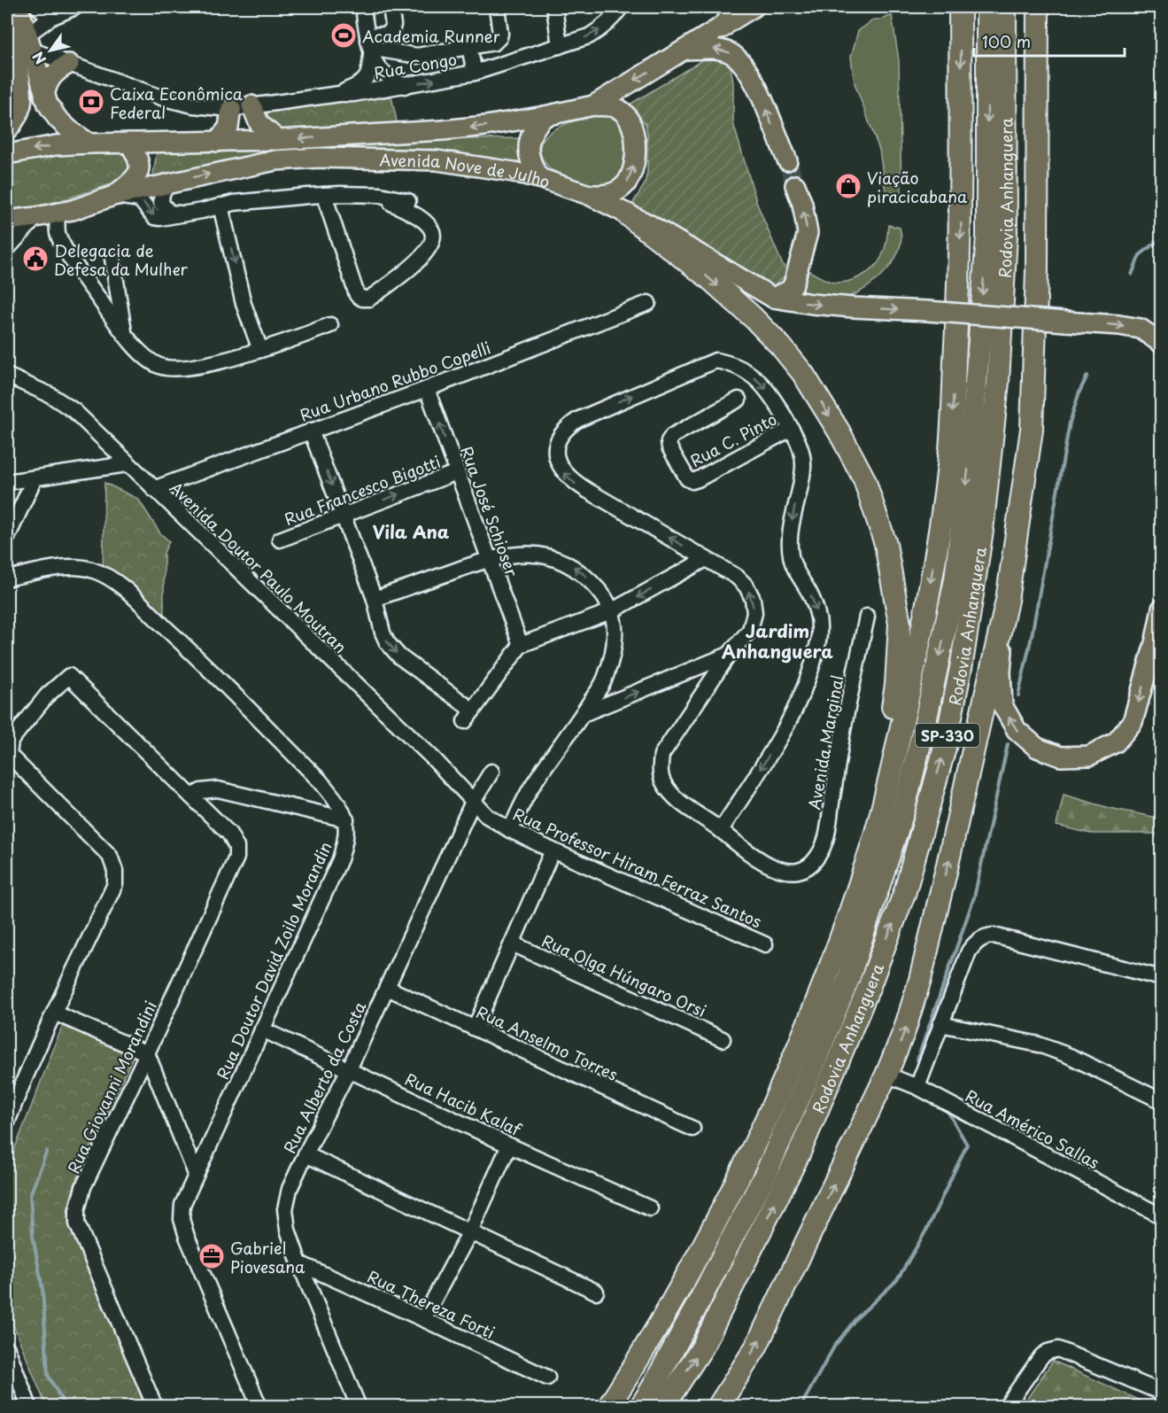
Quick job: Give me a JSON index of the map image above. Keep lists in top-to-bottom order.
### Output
{
  "streets": {
    "highway": ["Rodovia Anhanguera", "SP-330"],
    "main road": ["Avenida Nove de Julho"],
    "street": [
      "Rua Congo",
      "Rua Urbano Rubbo Copelli",
      "Rua C. Pinto",
      "Rua Francesco Bigotti",
      "Rua José Schioser",
      "Avenida Doutor Paulo Moutran",
      "Avenida Marginal",
      "Rua Professor Hiram Ferraz Santos",
      "Rua Doutor David Zoilo Morandin",
      "Rua Olga Húngaro Orsi",
      "Rua Anselmo Torres",
      "Rua Alberto da Costa",
      "Rua Giovanni Morandini",
      "Rua Hacib Kalaf",
      "Rua Américo Sallas",
      "Rua Thereza Forti"
    ]
  },
  "crossings": [
    ["Rua Urbano Rubbo Copelli", "Rua José Schioser"],
    ["Rua Urbano Rubbo Copelli", "Avenida Doutor Paulo Moutran"],
    ["Rua Francesco Bigotti", "Rua José Schioser"],
    ["Avenida Doutor Paulo Moutran", "Rua Professor Hiram Ferraz Santos"],
    ["Avenida Doutor Paulo Moutran", "Rua Alberto da Costa"],
    ["Rua Professor Hiram Ferraz Santos", "Rua Alberto da Costa"],
    ["Rua Doutor David Zoilo Morandin", "Rua Hacib Kalaf"],
    ["Rua Anselmo Torres", "Rua Alberto da Costa"],
    ["Rua Alberto da Costa", "Rua Hacib Kalaf"],
    ["Rua Alberto da Costa", "Rua Thereza Forti"]
  ],
  "districts": ["Vila Ana", "Jardim Anhanguera"],
  "places": {
    "sports": ["Academia Runner"],
    "bank": ["Caixa Econômica Federal"],
    "shop": ["Viação piracicabana"],
    "public building": ["Delegacia de Defesa da Mulher"],
    "office": ["Gabriel Piovesana"]
  },
  "scale_bar": "100 m",
  "north": "bottom left"
}
